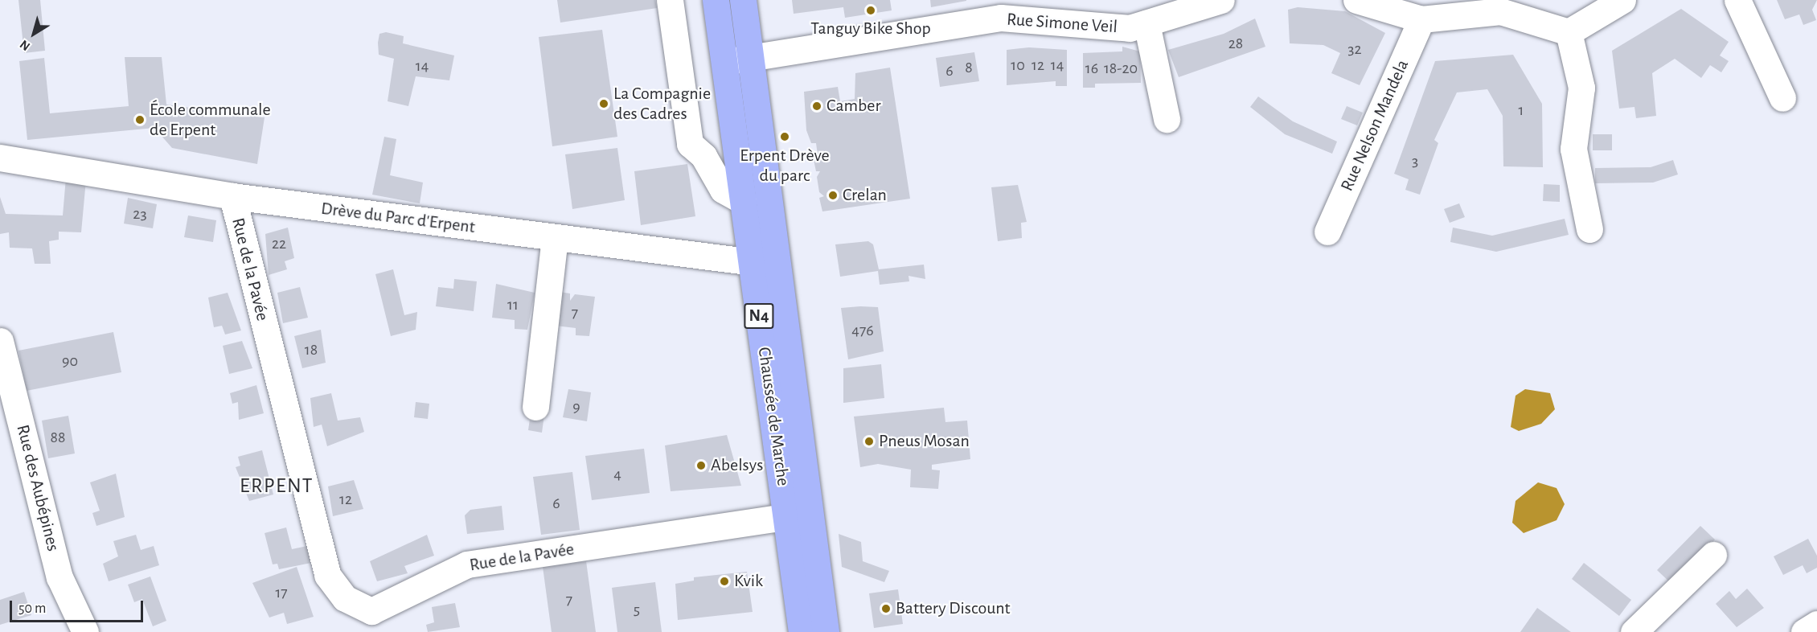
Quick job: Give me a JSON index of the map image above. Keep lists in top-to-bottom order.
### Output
{
  "streets": {
    "main road": ["N4", "Chaussée de Marche"],
    "street": [
      "Rue Simone Veil",
      "Rue Nelson Mandela",
      "Drève du Parc d'Erpent",
      "Rue de la Pavée",
      "Rue des Aubépines"
    ]
  },
  "crossings": [
    ["Rue Simone Veil", "Chaussée de Marche"],
    ["Drève du Parc d'Erpent", "Rue de la Pavée"],
    ["Drève du Parc d'Erpent", "Chaussée de Marche"],
    ["Rue de la Pavée", "Chaussée de Marche"]
  ],
  "districts": ["ERPENT"],
  "places": [
    "Tanguy Bike Shop",
    "La Compagnie des Cadres",
    "Camber",
    "École communale de Erpent",
    "Erpent Drève du parc",
    "Crelan",
    "Pneus Mosan",
    "Abelsys",
    "Kvik",
    "Battery Discount"
  ],
  "house_numbers": [
    "28",
    "32",
    "10",
    "12",
    "14",
    "14",
    "8",
    "16",
    "18-20",
    "6",
    "1",
    "3",
    "23",
    "22",
    "11",
    "7",
    "476",
    "18",
    "90",
    "9",
    "88",
    "4",
    "12",
    "6",
    "17",
    "7",
    "5"
  ],
  "scale_bar": "50 m",
  "north": "bottom left"
}
